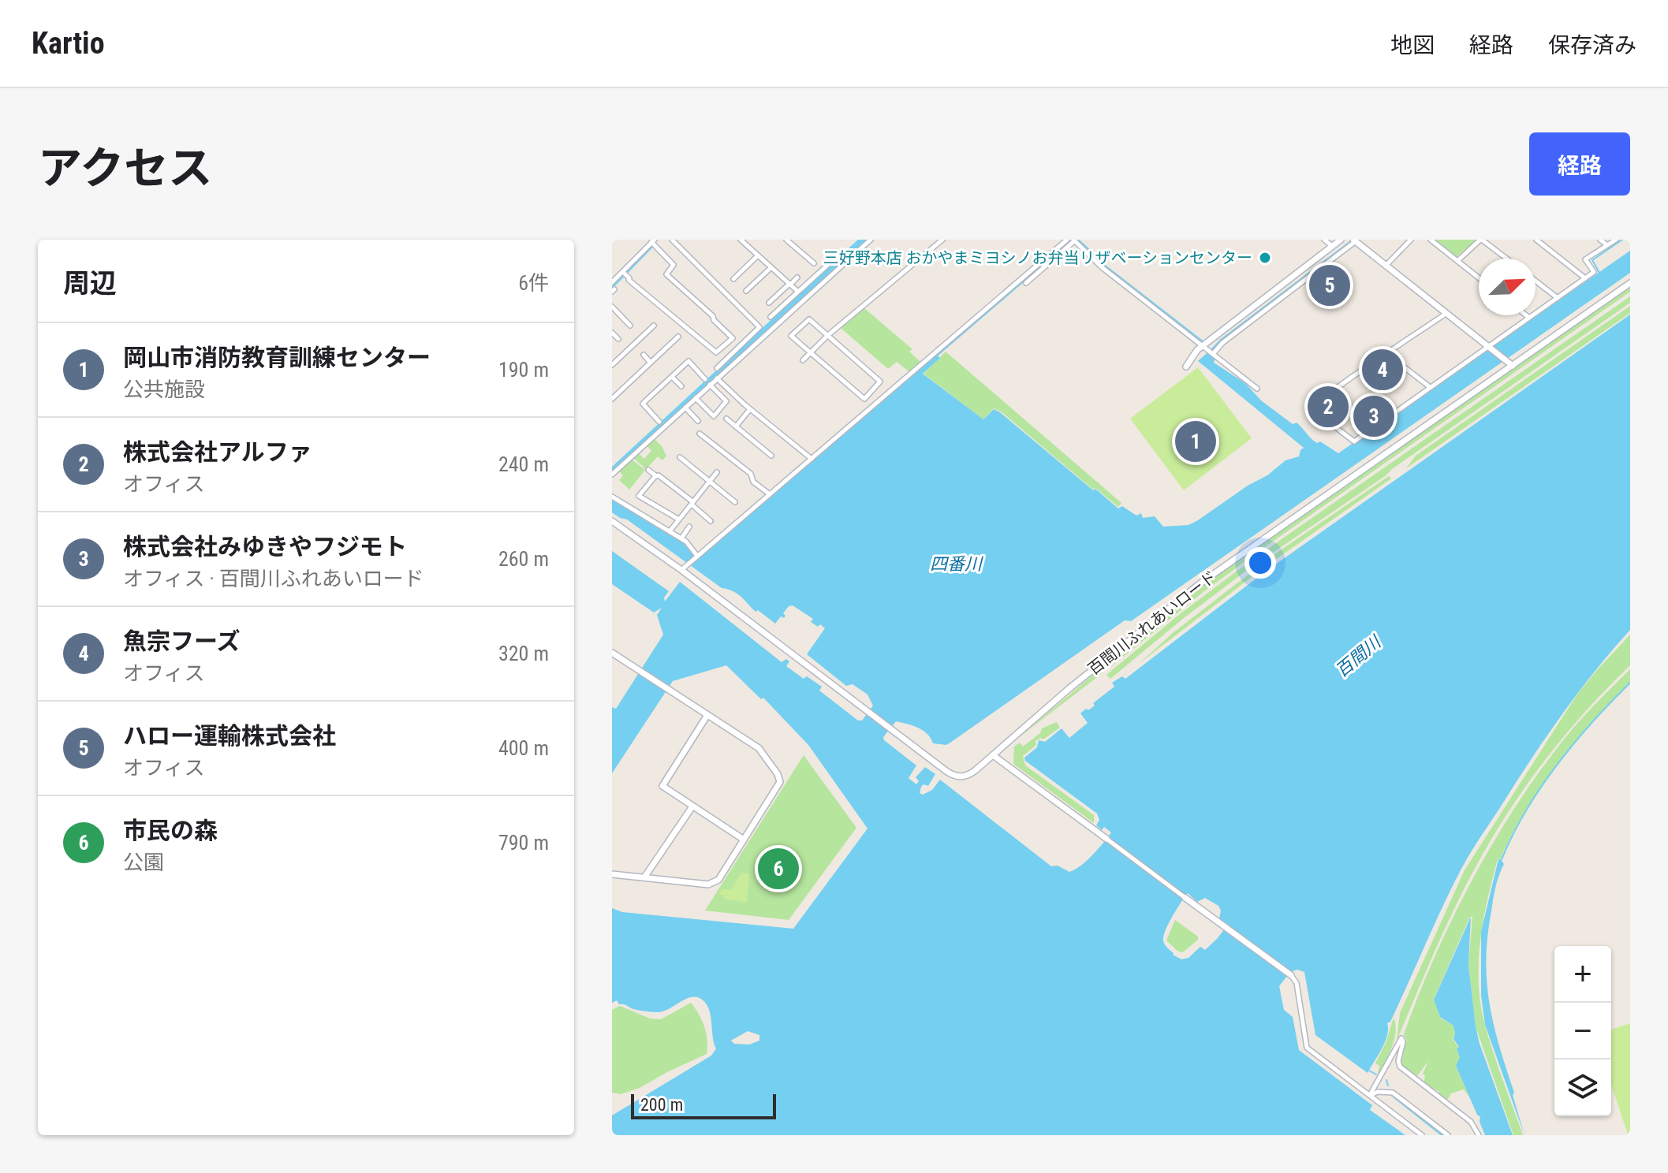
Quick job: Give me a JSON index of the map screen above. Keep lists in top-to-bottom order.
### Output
{
  "streets": {
    "street": ["百間川ふれあいロード"]
  },
  "water": ["四番川", "百間川"],
  "places": ["三好野本店 おかやまミヨシノお弁当リザベーションセンター"],
  "scale_bar": "200 m",
  "north": "top right",
  "page": {
    "header": "Kartio",
    "nav": ["地図", "経路", "保存済み"],
    "title": "アクセス",
    "buttons": "経路",
    "heading": ["周辺", "6件"],
    "pins": [
      "5",
      "4",
      "2",
      "3",
      "1",
      "6"
    ],
    "list": [
      {
        "mark": "1",
        "name": "岡山市消防教育訓練センター",
        "note": "公共施設",
        "value": "190 m"
      },
      {
        "mark": "2",
        "name": "株式会社アルファ",
        "note": "オフィス",
        "value": "240 m"
      },
      {
        "mark": "3",
        "name": "株式会社みゆきやフジモト",
        "note": "オフィス · 百間川ふれあいロード",
        "value": "260 m"
      },
      {
        "mark": "4",
        "name": "魚宗フーズ",
        "note": "オフィス",
        "value": "320 m"
      },
      {
        "mark": "5",
        "name": "ハロー運輸株式会社",
        "note": "オフィス",
        "value": "400 m"
      },
      {
        "mark": "6",
        "name": "市民の森",
        "note": "公園",
        "value": "790 m"
      }
    ],
    "map_buttons": ["+", "−"],
    "scale": "200 m"
  }
}
